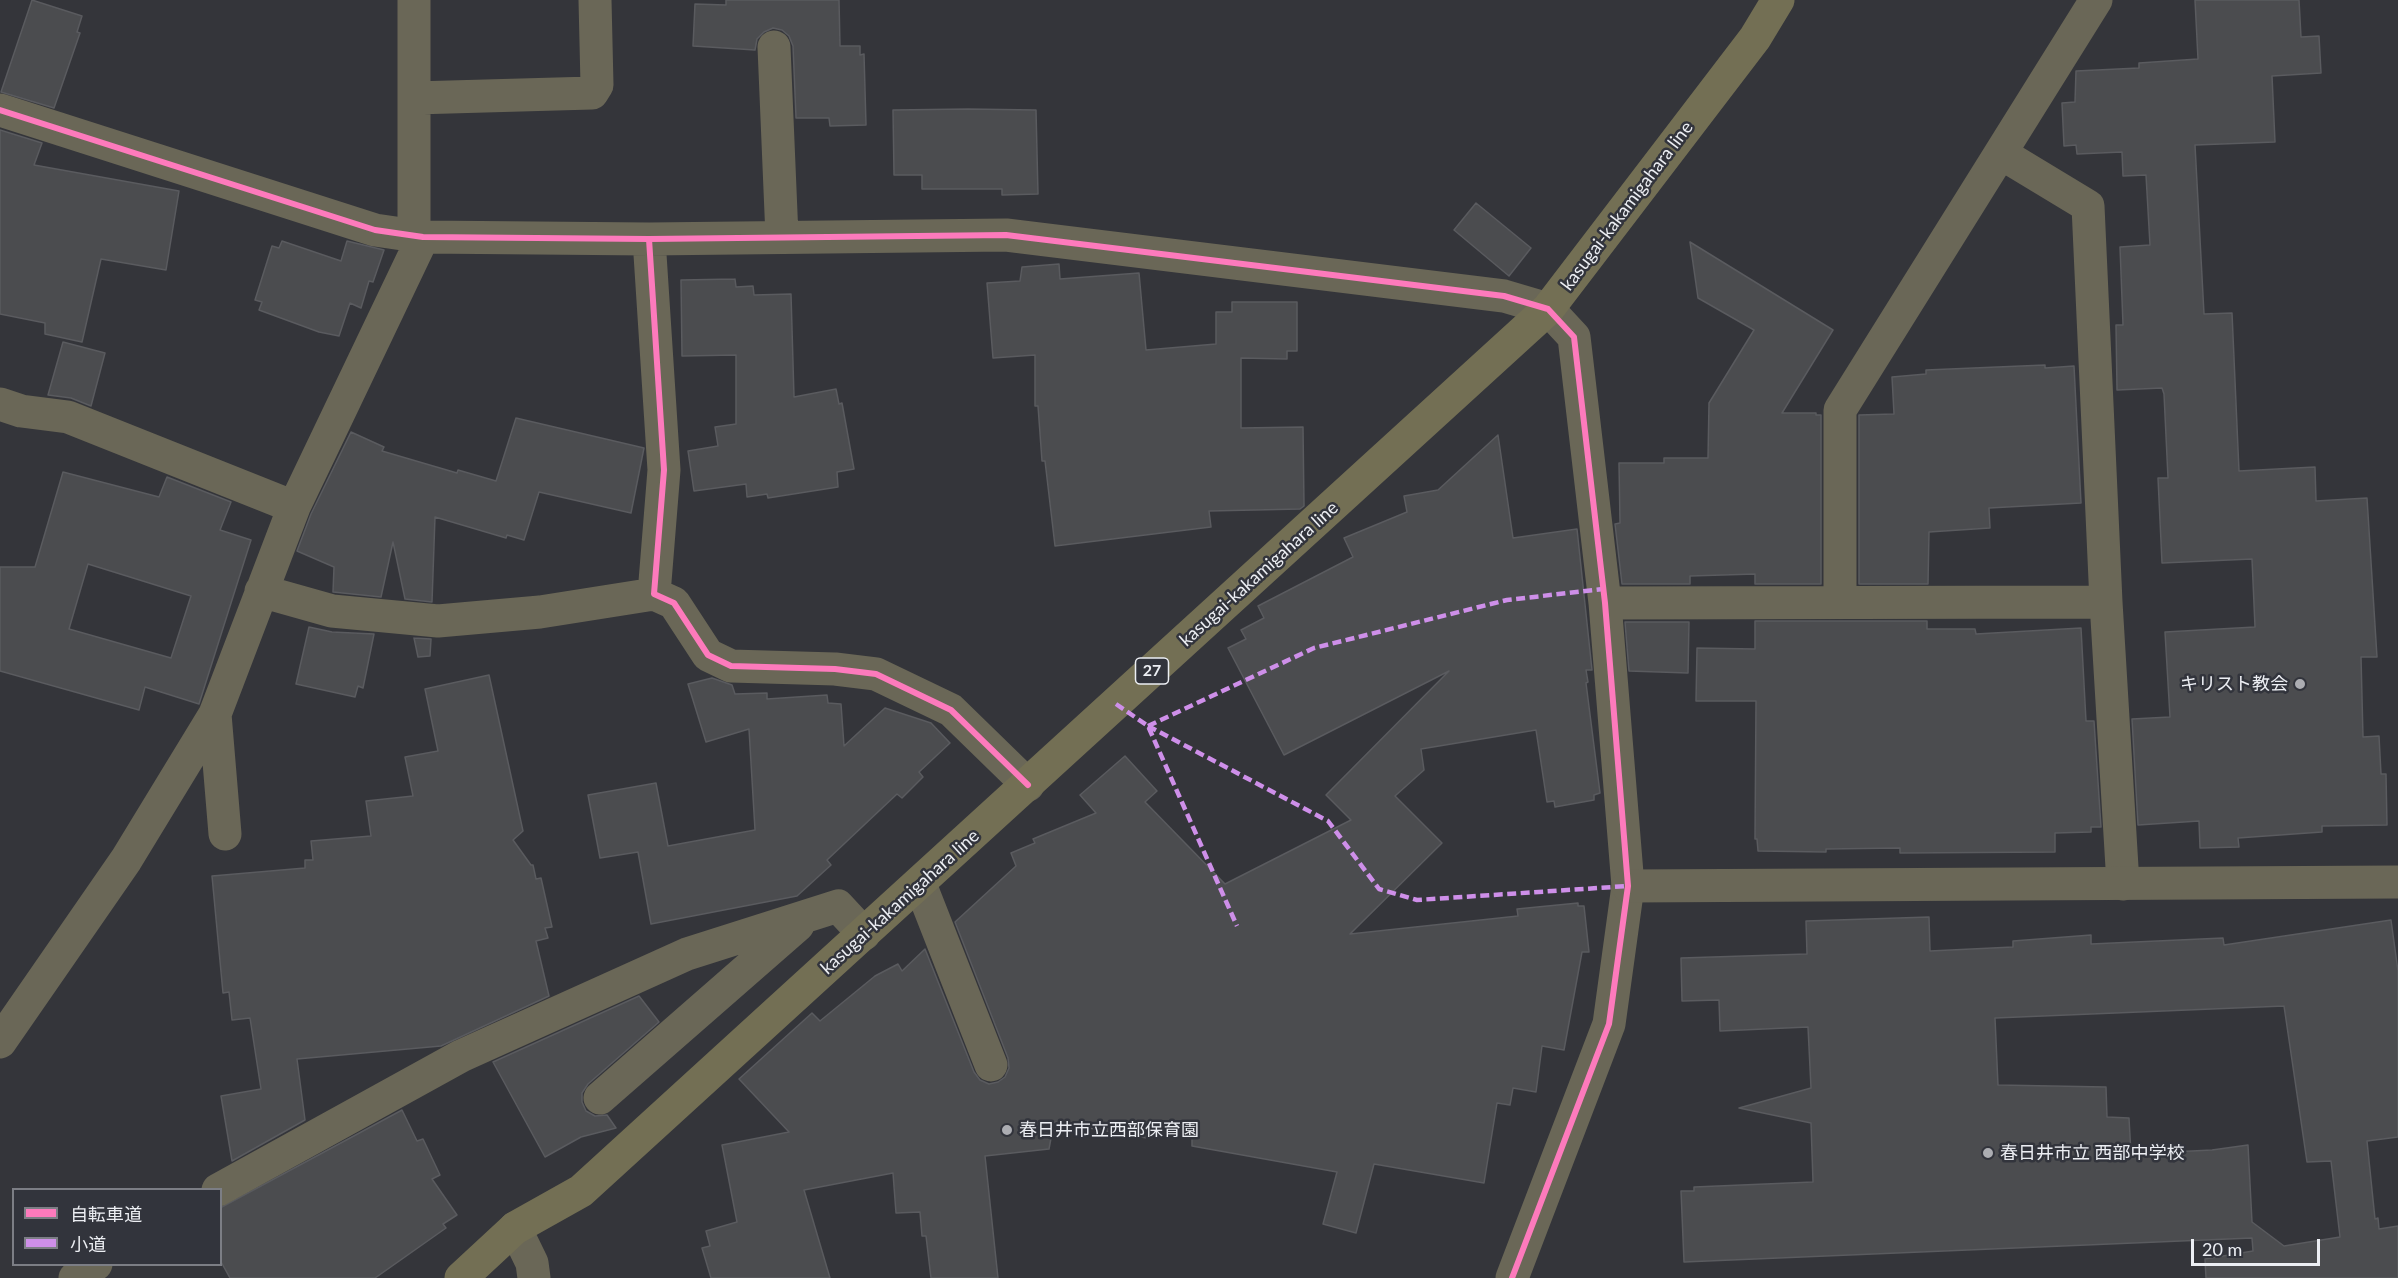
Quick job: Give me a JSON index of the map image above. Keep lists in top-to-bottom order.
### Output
{
  "streets": {
    "main road": ["kasugai-kakamigahara line", "27"]
  },
  "places": ["キリスト教会", "春日井市立西部保育園", "春日井市立 西部中学校"],
  "legend": ["自転車道", "小道"],
  "scale_bar": "20 m"
}
